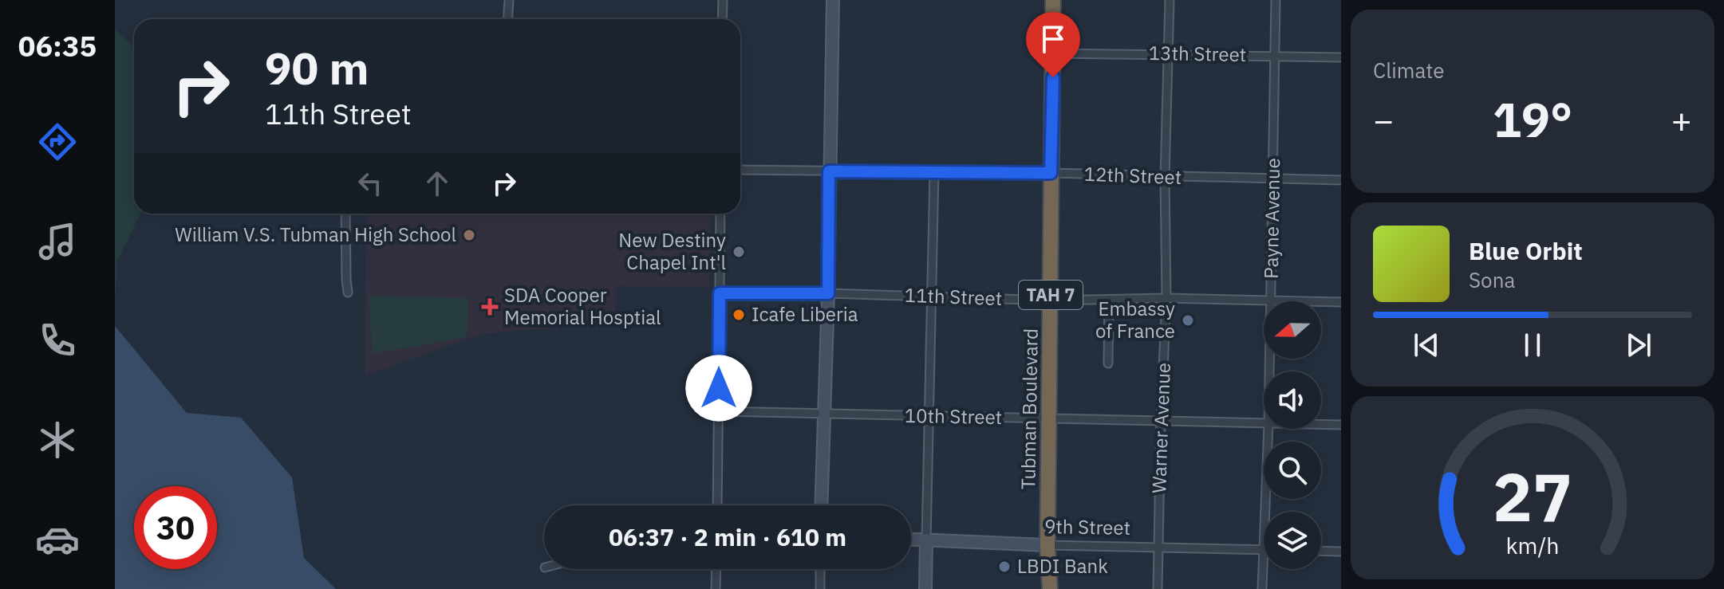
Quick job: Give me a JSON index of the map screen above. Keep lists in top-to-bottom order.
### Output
{
  "streets": {
    "highway": ["TAH 7", "Tubman Boulevard"],
    "street": [
      "13th Street",
      "12th Street",
      "Payne Avenue",
      "11th Street",
      "10th Street",
      "Warner Avenue",
      "9th Street"
    ]
  },
  "crossings": [
    ["13th Street", "Payne Avenue"],
    ["13th Street", "Tubman Boulevard"],
    ["13th Street", "Warner Avenue"],
    ["12th Street", "Payne Avenue"],
    ["12th Street", "Tubman Boulevard"],
    ["12th Street", "Warner Avenue"],
    ["Payne Avenue", "11th Street"],
    ["11th Street", "Tubman Boulevard"],
    ["11th Street", "Warner Avenue"],
    ["Tubman Boulevard", "10th Street"],
    ["Tubman Boulevard", "9th Street"],
    ["10th Street", "Warner Avenue"],
    ["Warner Avenue", "9th Street"]
  ],
  "places": {
    "other": [
      "William V.S. Tubman High School",
      "New Destiny Chapel Int'l",
      "Icafe Liberia",
      "Embassy of France",
      "LBDI Bank"
    ],
    "health": ["SDA Cooper Memorial Hosptial"]
  },
  "north": "left",
  "page": {
    "tabs": "06:35",
    "tile": "Climate",
    "turn": ["90 m", "11th Street"],
    "heat": ["−", "19°", "+"],
    "song": ["Blue Orbit", "Sona"],
    "limit": "30",
    "trip": "06:37 · 2 min · 610 m",
    "gauge": ["27", "km/h"]
  }
}
